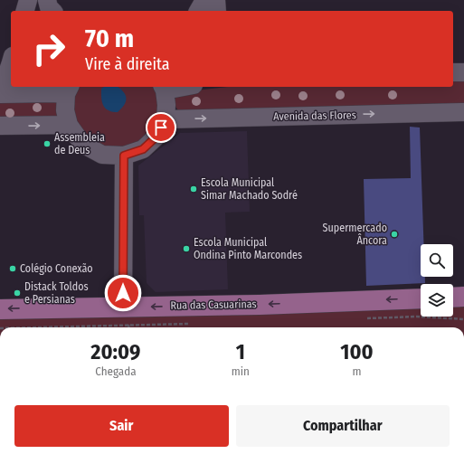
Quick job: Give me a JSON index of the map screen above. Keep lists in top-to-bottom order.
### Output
{
  "streets": {
    "main road": ["Rua das Casuarinas"],
    "street": ["Avenida das Flores"]
  },
  "one_way": ["Avenida das Flores", "Rua das Casuarinas"],
  "places": [
    "Assembleia de Deus",
    "Escola Municipal Simar Machado Sodré",
    "Supermercado Âncora",
    "Escola Municipal Ondina Pinto Marcondes",
    "Colégio Conexão",
    "Distack Toldos e Persianas"
  ],
  "page": {
    "turn": ["70 m", "Vire à direita"],
    "eta": [
      "20:09",
      "Chegada",
      "1",
      "min",
      "100",
      "m"
    ],
    "buttons": ["Sair", "Compartilhar"]
  }
}
